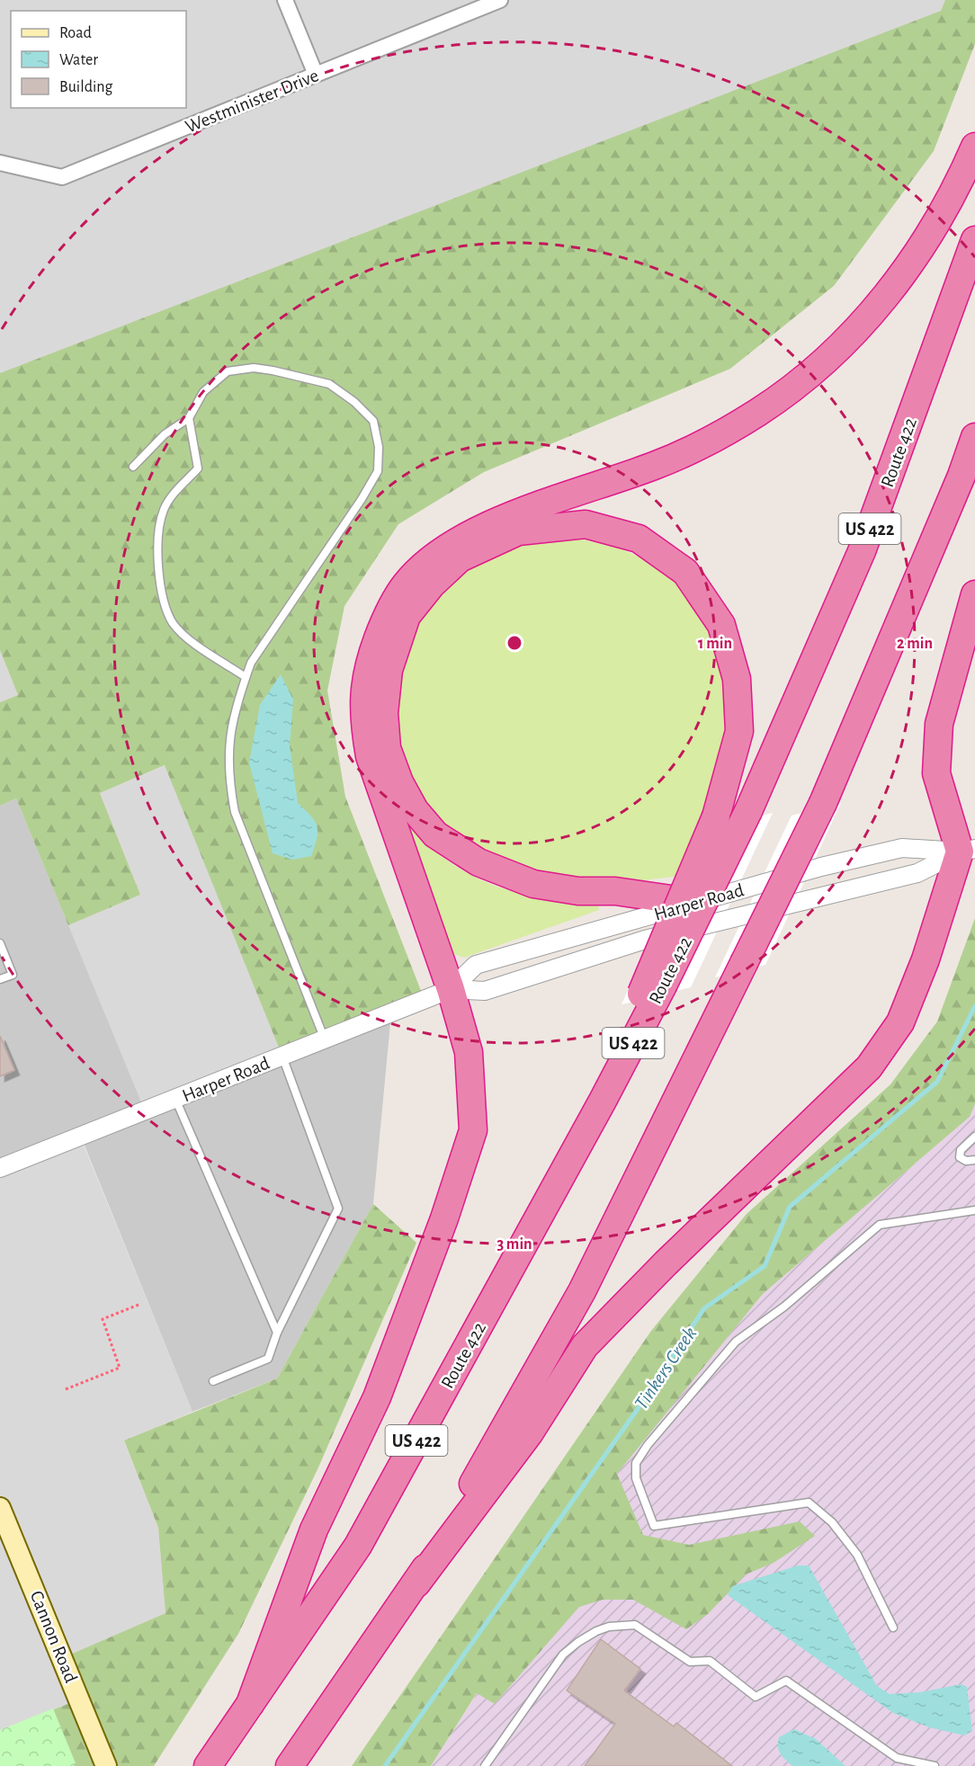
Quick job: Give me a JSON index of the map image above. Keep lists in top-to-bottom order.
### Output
{
  "streets": {
    "highway": ["Route 422", "US 422"],
    "main road": ["Cannon Road"],
    "street": ["Westminister Drive", "Harper Road"]
  },
  "water": ["Tinkers Creek"],
  "legend": ["Road", "Water", "Building"],
  "rings": ["1 min", "2 min", "3 min"]
}
